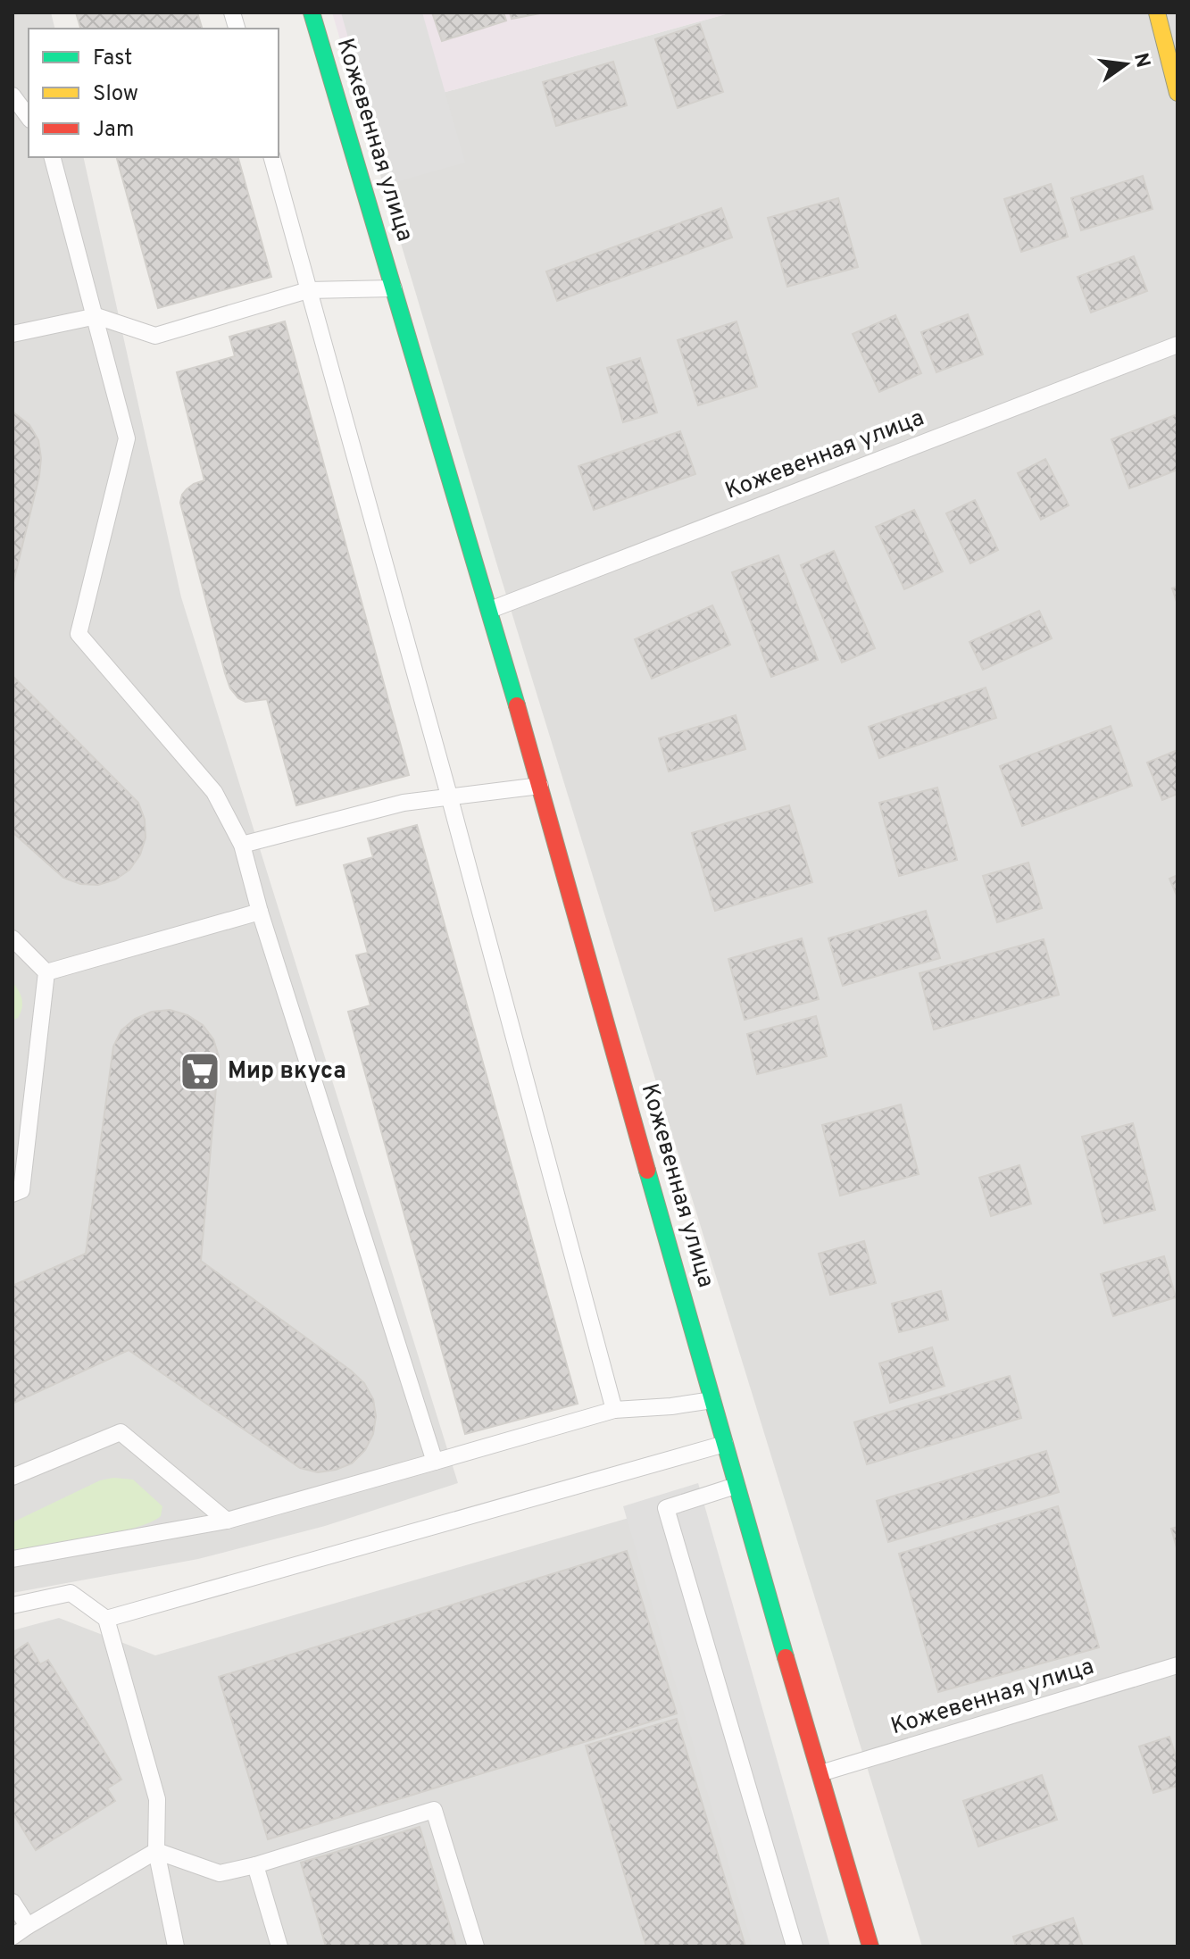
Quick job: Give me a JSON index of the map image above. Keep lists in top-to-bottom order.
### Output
{
  "streets": {
    "main road": ["Кожевенная улица"]
  },
  "places": {
    "supermarket": ["Мир вкуса"]
  },
  "legend": ["Fast", "Slow", "Jam"],
  "north": "right"
}
